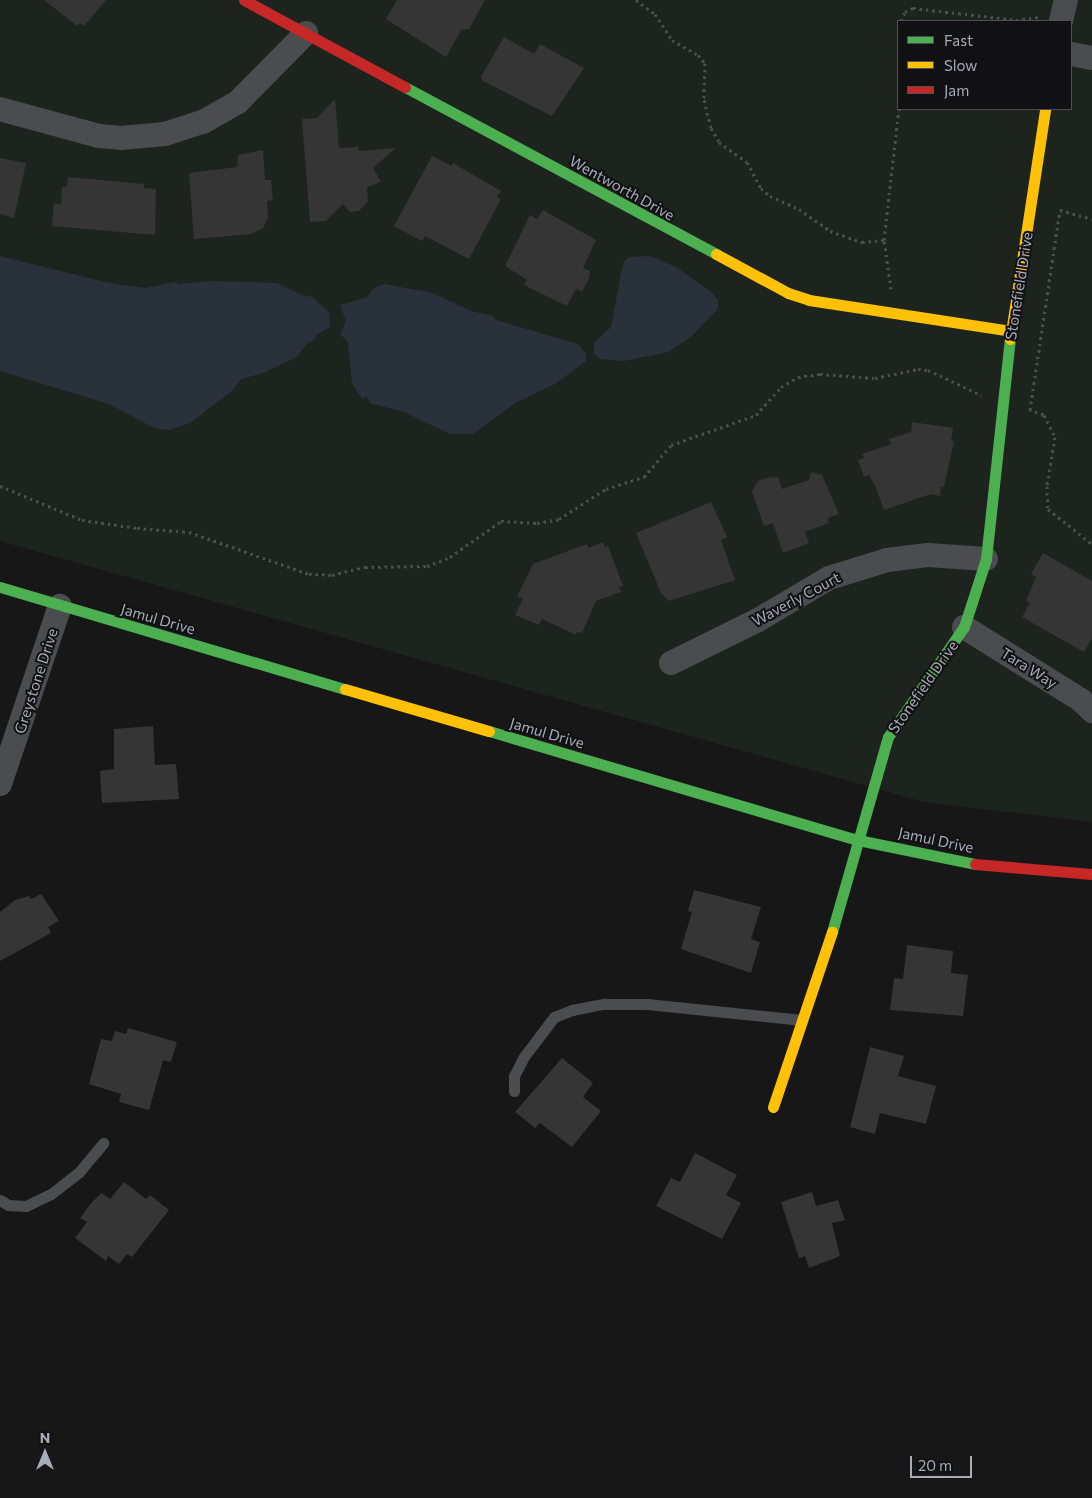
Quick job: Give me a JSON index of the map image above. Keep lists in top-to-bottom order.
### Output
{
  "streets": {
    "street": [
      "Wentworth Drive",
      "Stonefield Drive",
      "Waverly Court",
      "Jamul Drive",
      "Tara Way",
      "Greystone Drive"
    ]
  },
  "crossings": [
    ["Wentworth Drive", "Stonefield Drive"],
    ["Stonefield Drive", "Waverly Court"],
    ["Stonefield Drive", "Jamul Drive"],
    ["Stonefield Drive", "Tara Way"],
    ["Jamul Drive", "Greystone Drive"]
  ],
  "legend": ["Fast", "Slow", "Jam"],
  "scale_bar": "20 m",
  "north": "top"
}
